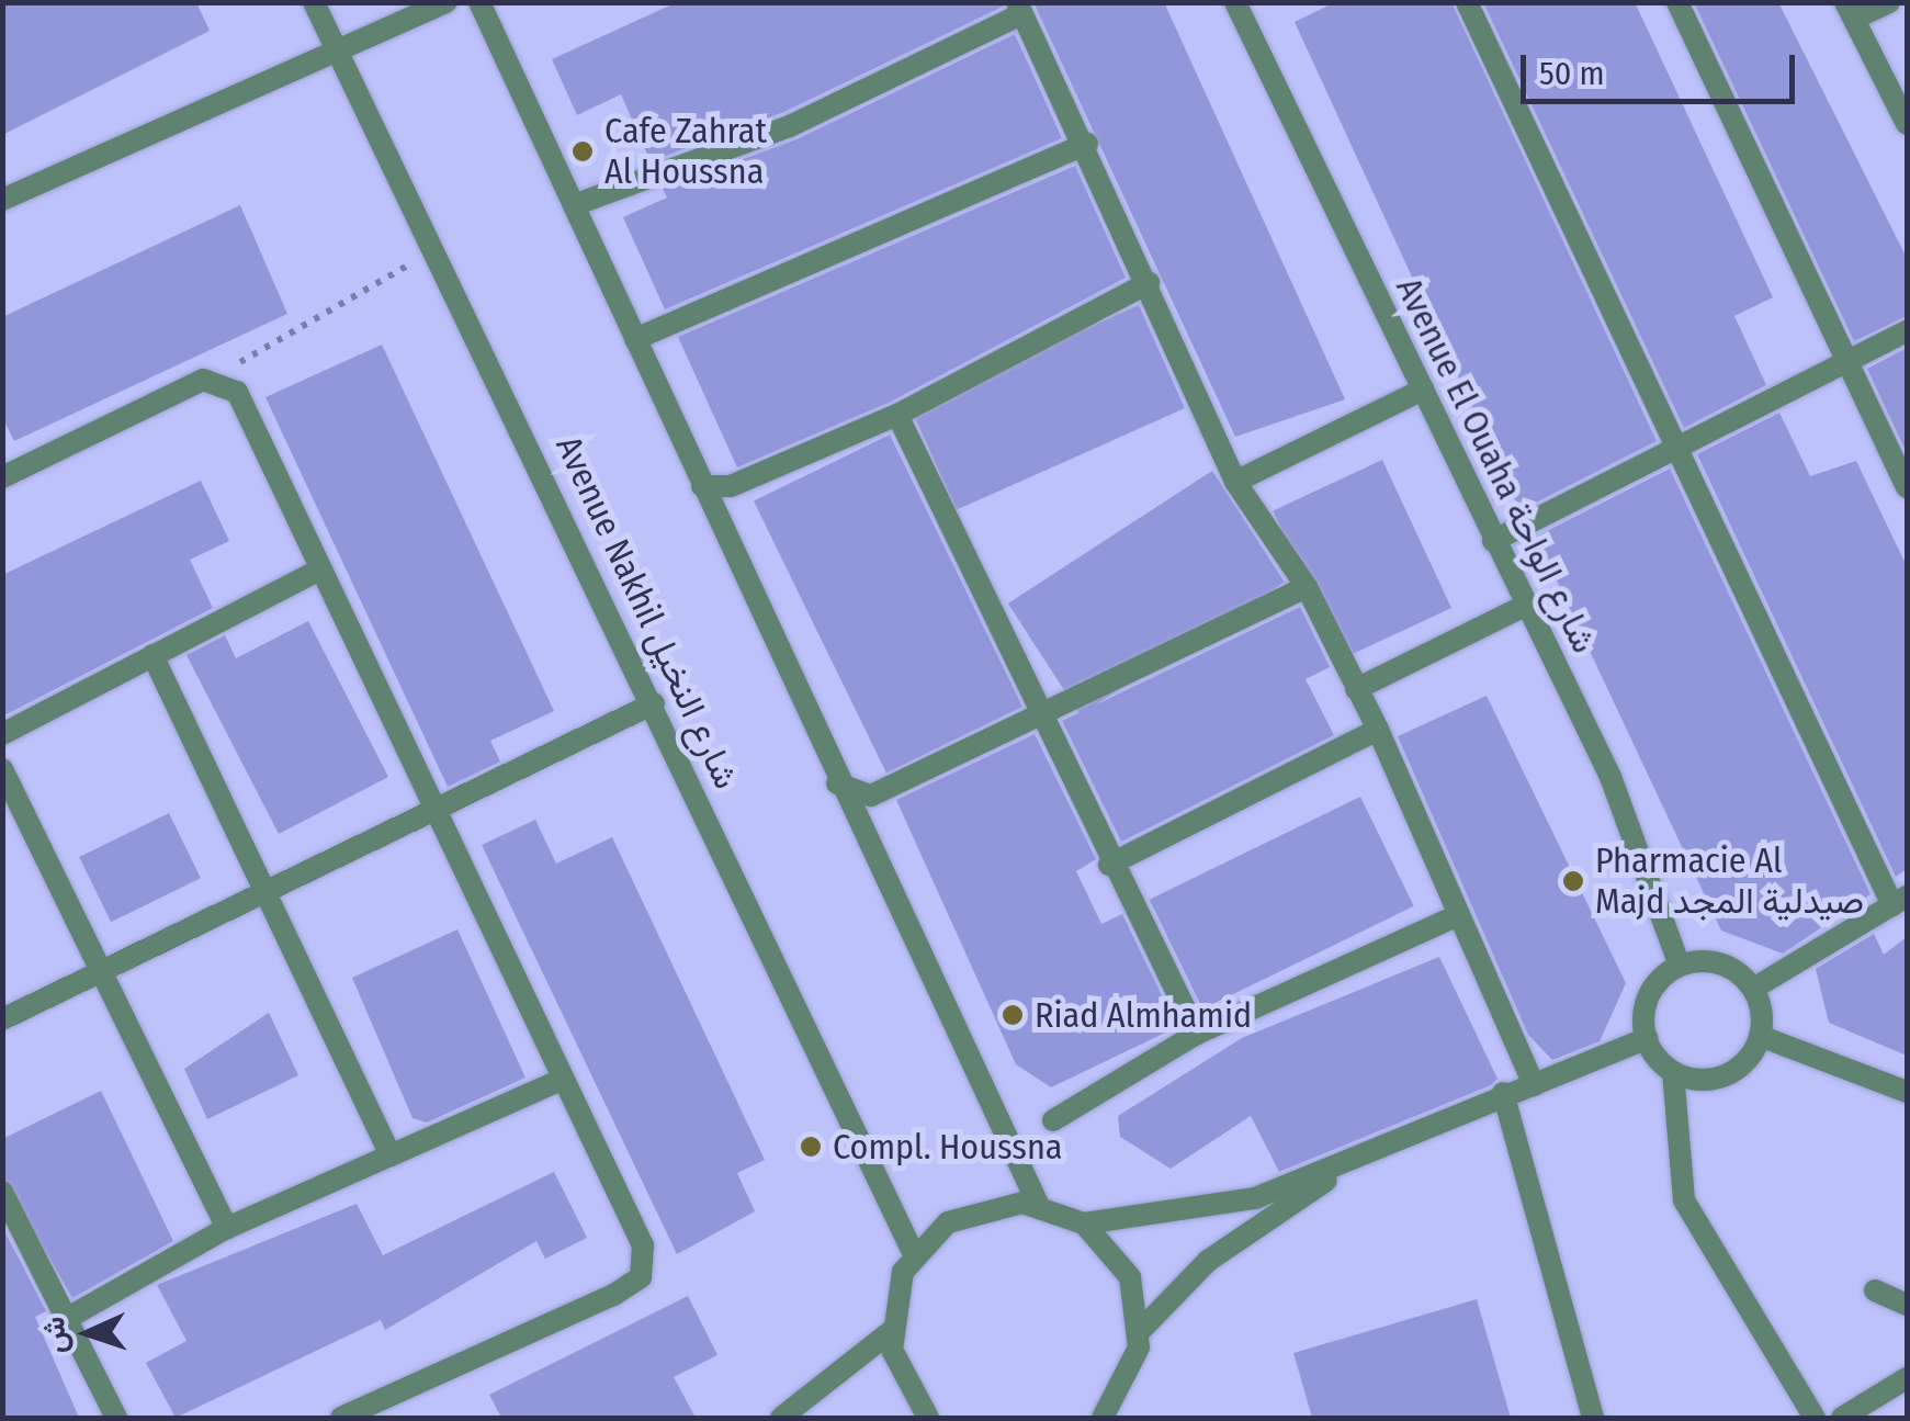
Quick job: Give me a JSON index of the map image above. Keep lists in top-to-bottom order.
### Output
{
  "streets": {
    "street": ["Avenue El Ouaha شارع الواحة", "Avenue Nakhil شارع النخيل"]
  },
  "places": [
    "Cafe Zahrat Al Houssna",
    "Pharmacie Al Majd صيدلية المجد",
    "Riad Almhamid",
    "Compl. Houssna"
  ],
  "scale_bar": "50 m",
  "north": "left"
}
